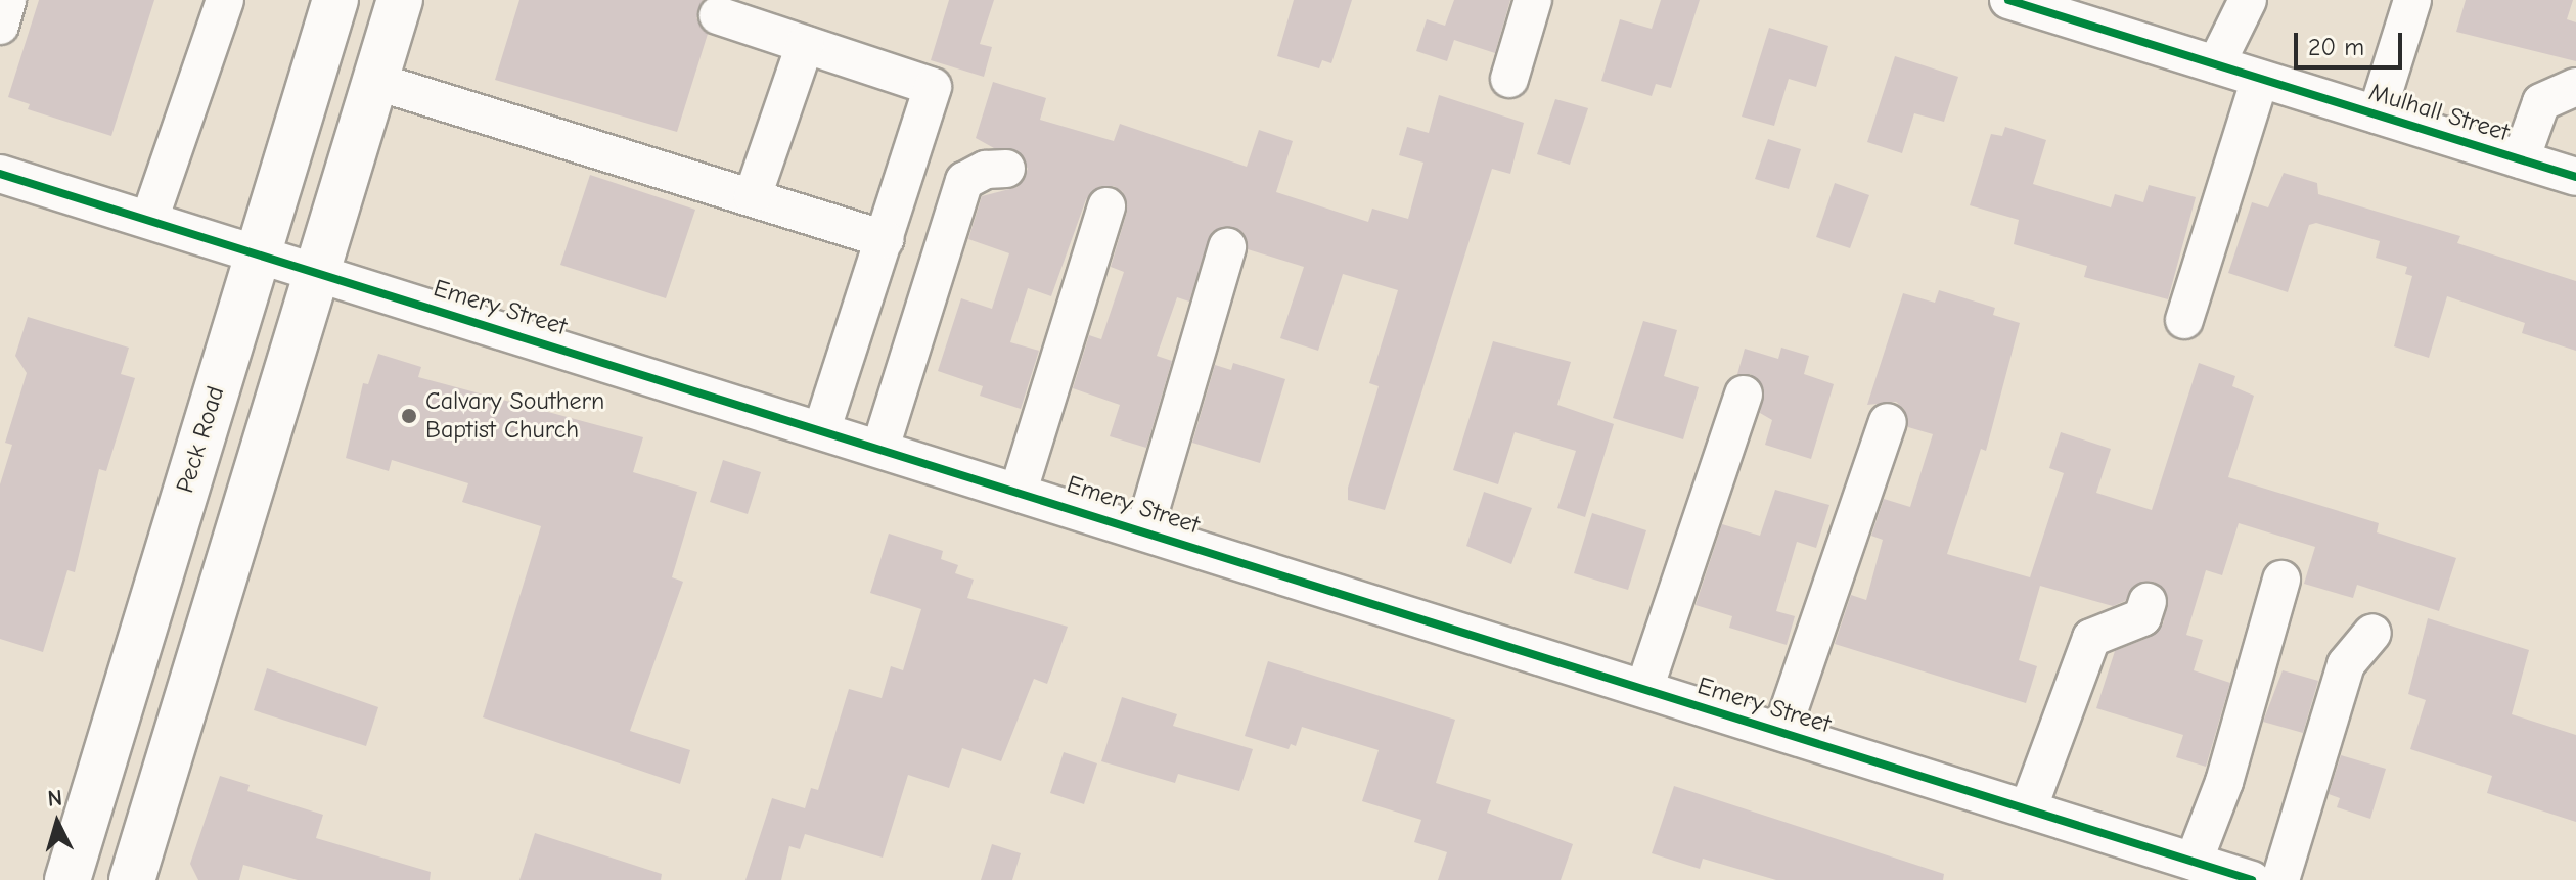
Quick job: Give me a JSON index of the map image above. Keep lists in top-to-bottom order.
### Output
{
  "streets": {
    "main road": ["Peck Road"],
    "street": ["Mulhall Street", "Emery Street"]
  },
  "crossings": [
    ["Emery Street", "Peck Road"]
  ],
  "places": ["Calvary Southern Baptist Church"],
  "scale_bar": "20 m",
  "north": "top"
}
